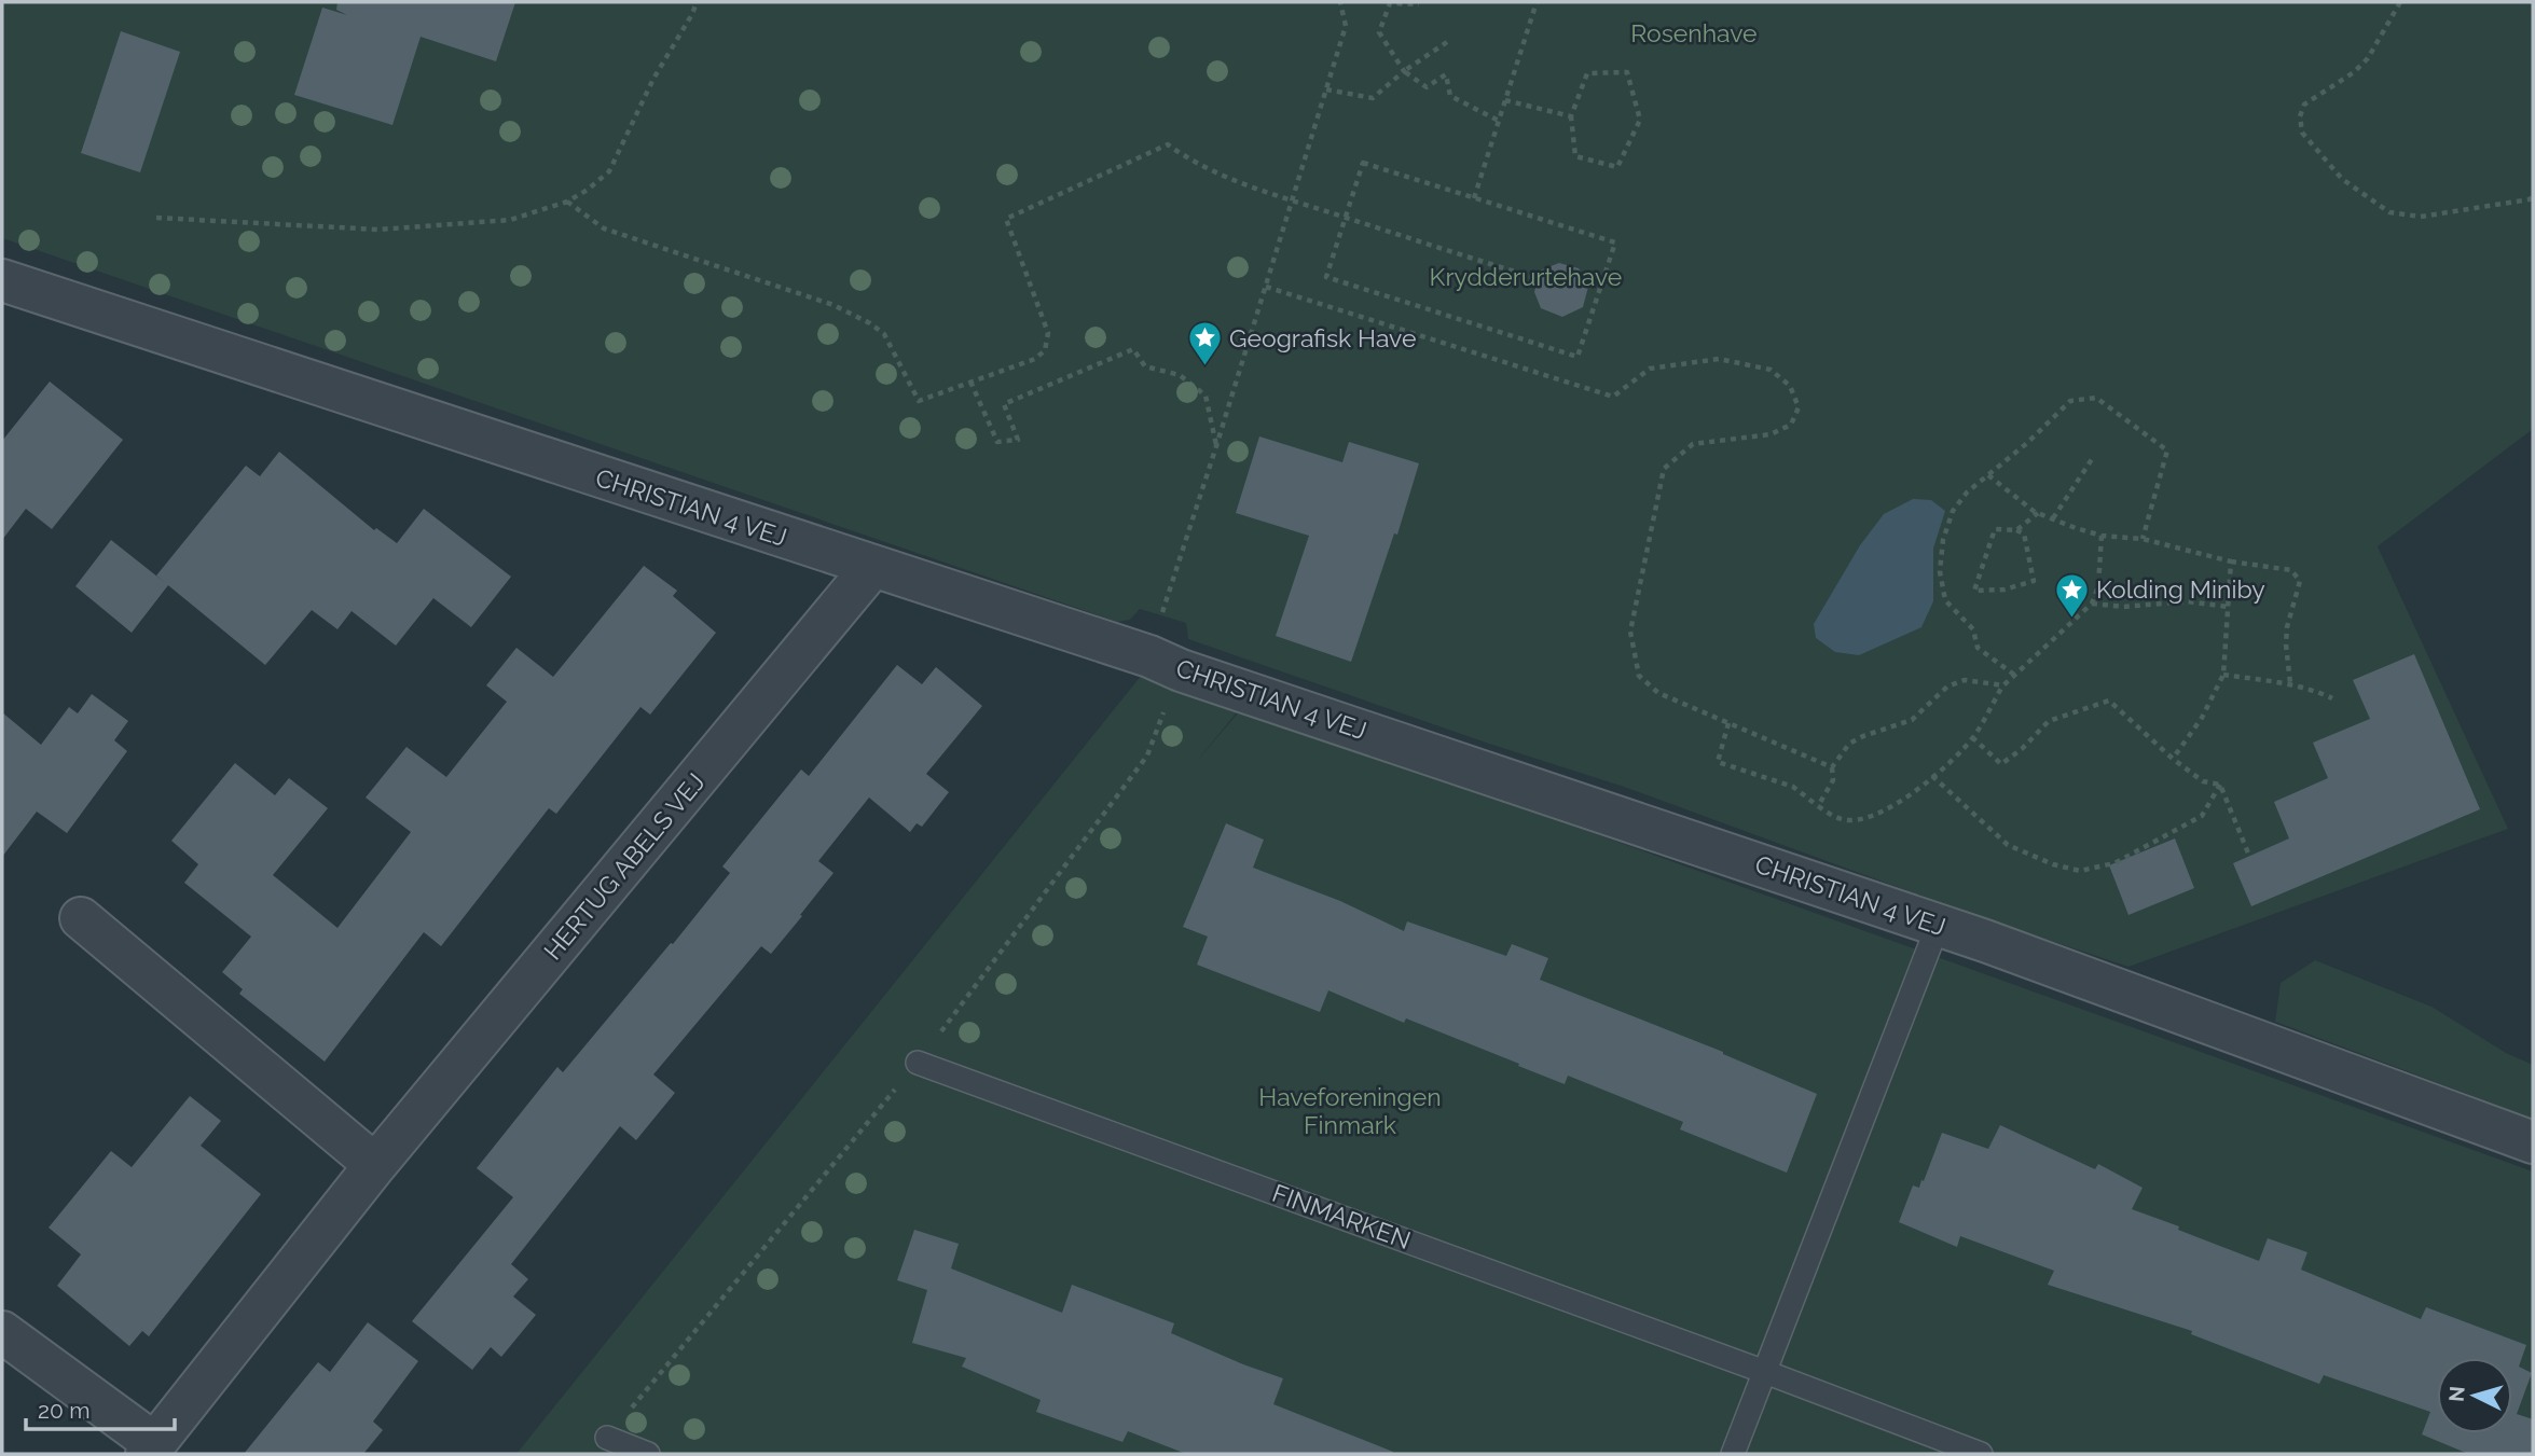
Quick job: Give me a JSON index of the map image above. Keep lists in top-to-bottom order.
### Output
{
  "streets": {
    "street": ["CHRISTIAN 4 VEJ", "HERTUG ABELS VEJ"],
    "lane": ["FINMARKEN"]
  },
  "crossings": [
    ["CHRISTIAN 4 VEJ", "HERTUG ABELS VEJ"]
  ],
  "parks": ["Rosenhave", "Krydderurtehave", "Haveforeningen Finmark"],
  "places": {
    "place": ["Geografisk Have", "Kolding Miniby"]
  },
  "scale_bar": "20 m",
  "north": "left"
}
